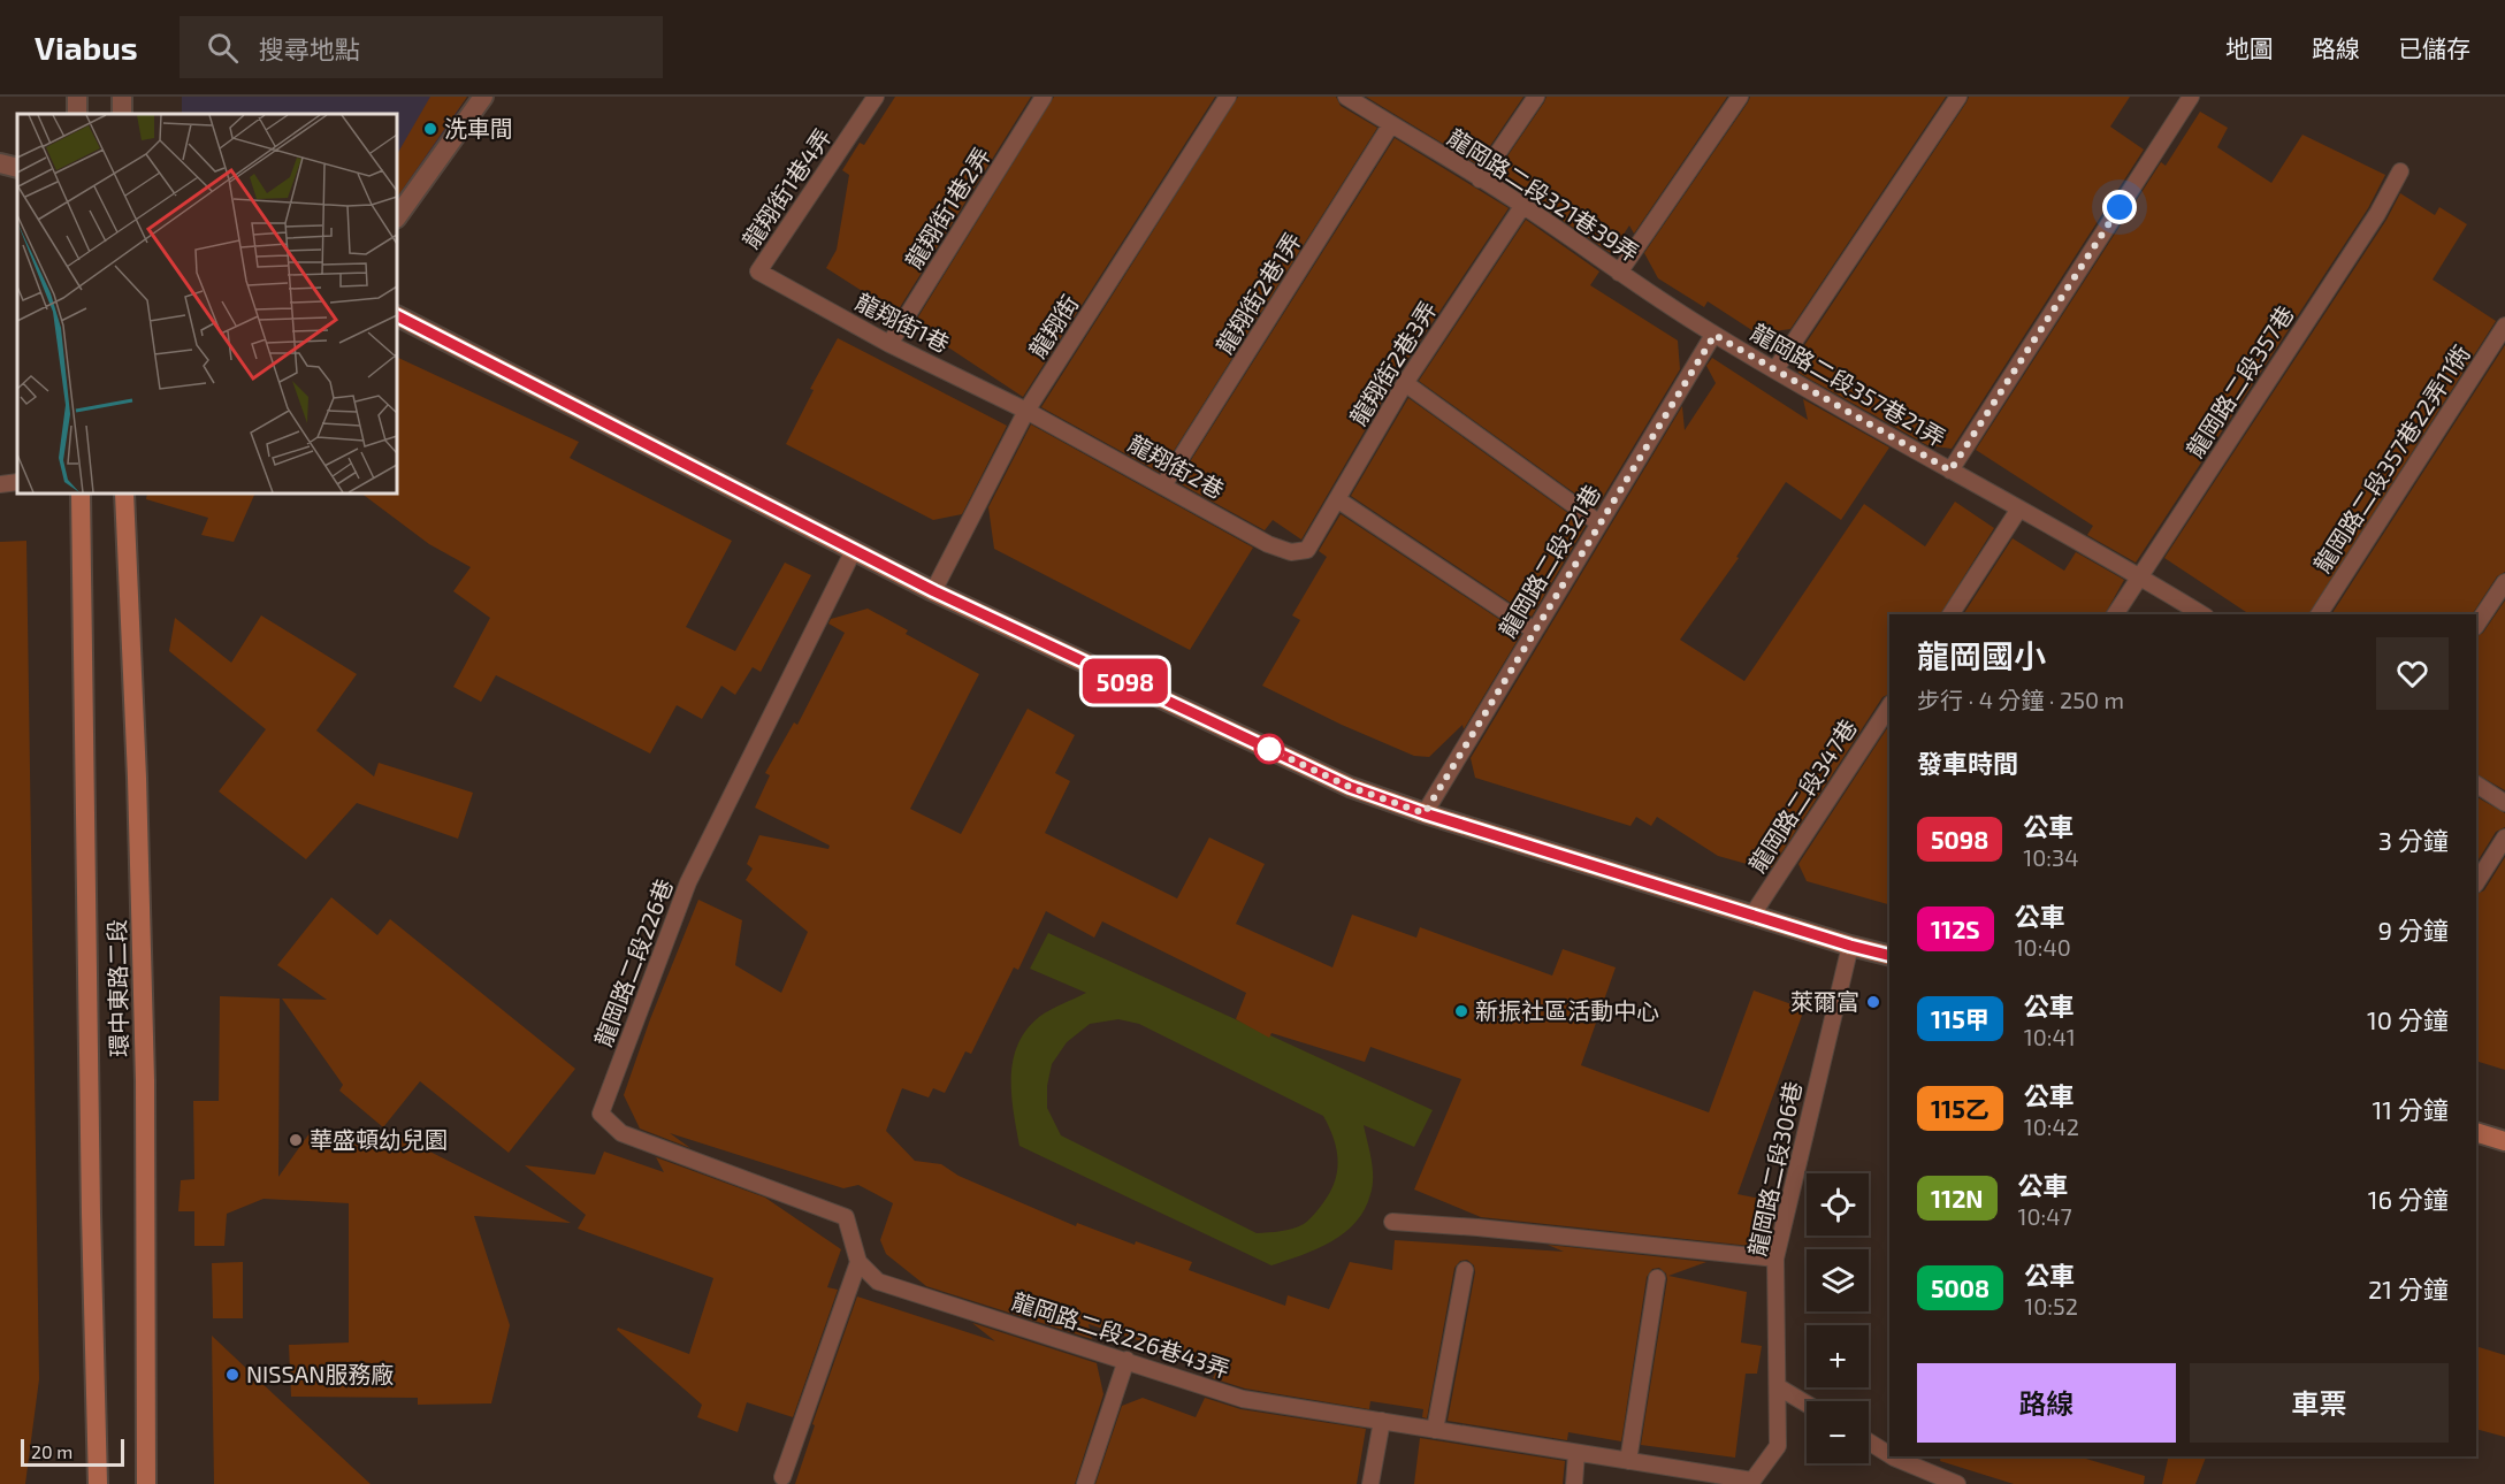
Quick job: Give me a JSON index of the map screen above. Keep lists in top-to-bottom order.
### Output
{
  "streets": {
    "main road": ["環中東路二段"],
    "lane": [
      "龍翔街1巷4弄",
      "龍岡路二段321巷39弄",
      "龍翔街1巷2弄",
      "龍翔街2巷1弄",
      "龍翔街1巷",
      "龍翔街",
      "龍翔街2巷3弄",
      "龍岡路二段357巷",
      "龍岡路二段357巷21弄",
      "龍岡路二段357巷22弄11衖",
      "龍翔街2巷",
      "龍岡路二段321巷",
      "龍岡路二段347巷",
      "龍岡路二段226巷",
      "龍岡路二段306巷",
      "龍岡路二段226巷43弄"
    ]
  },
  "crossings": [
    ["龍翔街1巷4弄", "龍翔街1巷"],
    ["龍岡路二段321巷39弄", "龍翔街2巷1弄"],
    ["龍岡路二段321巷39弄", "龍翔街2巷3弄"],
    ["龍岡路二段321巷39弄", "龍岡路二段357巷21弄"],
    ["龍岡路二段321巷39弄", "龍岡路二段321巷"],
    ["龍翔街1巷2弄", "龍翔街1巷"],
    ["龍翔街2巷1弄", "龍翔街2巷"],
    ["龍翔街1巷", "龍翔街"],
    ["龍翔街1巷", "龍翔街2巷"],
    ["龍翔街", "龍翔街2巷"],
    ["龍翔街2巷3弄", "龍翔街2巷"],
    ["龍岡路二段357巷", "龍岡路二段357巷21弄"],
    ["龍岡路二段357巷21弄", "龍岡路二段321巷"],
    ["龍岡路二段226巷", "龍岡路二段226巷43弄"],
    ["龍岡路二段306巷", "龍岡路二段226巷43弄"]
  ],
  "places": [
    "洗車間",
    "萊爾富",
    "新振社區活動中心",
    "華盛頓幼兒園",
    "NISSAN服務廠"
  ],
  "lines": ["bus line 5098"],
  "scale_bar": "20 m",
  "page": {
    "header": "Viabus",
    "search": "搜尋地點",
    "nav": ["地圖", "路線", "已儲存"],
    "on_map": "5098",
    "heading": [
      ["龍岡國小", "步行 · 4 分鐘 · 250 m"],
      "發車時間"
    ],
    "list": [
      {
        "mark": "5098",
        "name": "公車",
        "note": "10:34",
        "value": "3 分鐘"
      },
      {
        "mark": "112S",
        "name": "公車",
        "note": "10:40",
        "value": "9 分鐘"
      },
      {
        "mark": "115甲",
        "name": "公車",
        "note": "10:41",
        "value": "10 分鐘"
      },
      {
        "mark": "115乙",
        "name": "公車",
        "note": "10:42",
        "value": "11 分鐘"
      },
      {
        "mark": "112N",
        "name": "公車",
        "note": "10:47",
        "value": "16 分鐘"
      },
      {
        "mark": "5008",
        "name": "公車",
        "note": "10:52",
        "value": "21 分鐘"
      }
    ],
    "map_buttons": ["+", "−"],
    "buttons": ["路線", "車票"],
    "scale": "20 m"
  }
}
